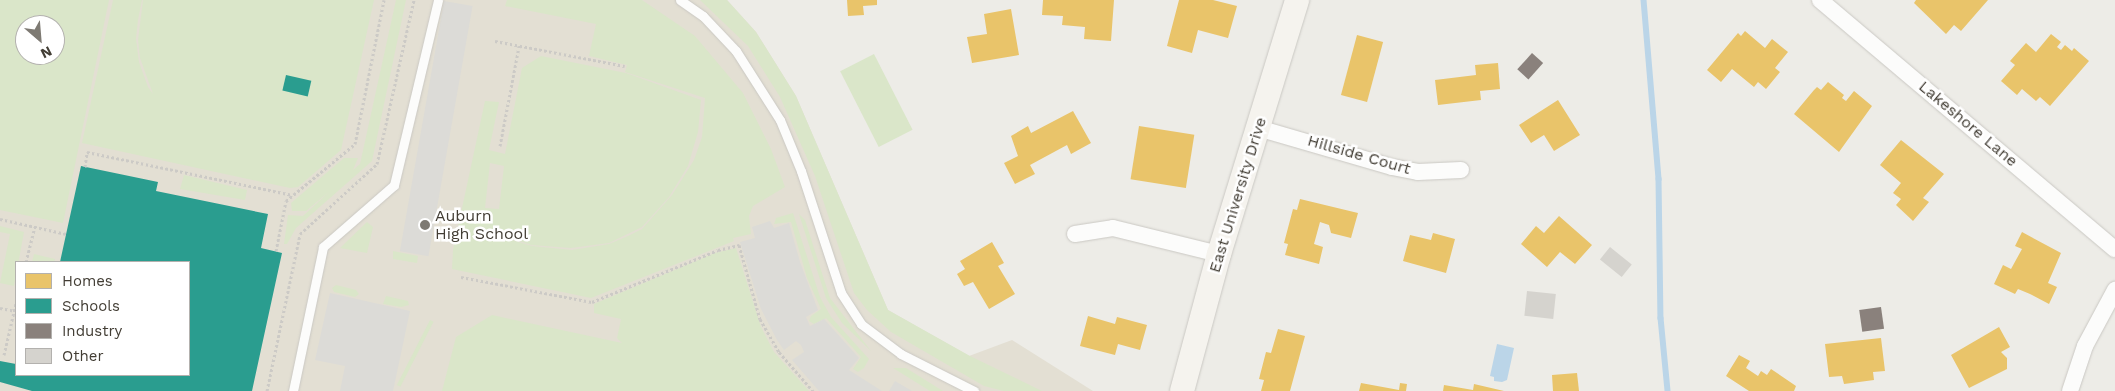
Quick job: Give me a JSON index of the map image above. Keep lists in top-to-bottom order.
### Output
{
  "streets": {
    "main road": ["East University Drive"],
    "street": ["Lakeshore Lane", "Hillside Court"]
  },
  "crossings": [
    ["Hillside Court", "East University Drive"]
  ],
  "places": ["Auburn High School"],
  "legend": [
    "Homes",
    "Schools",
    "Industry",
    "Other"
  ],
  "north": "bottom right"
}
